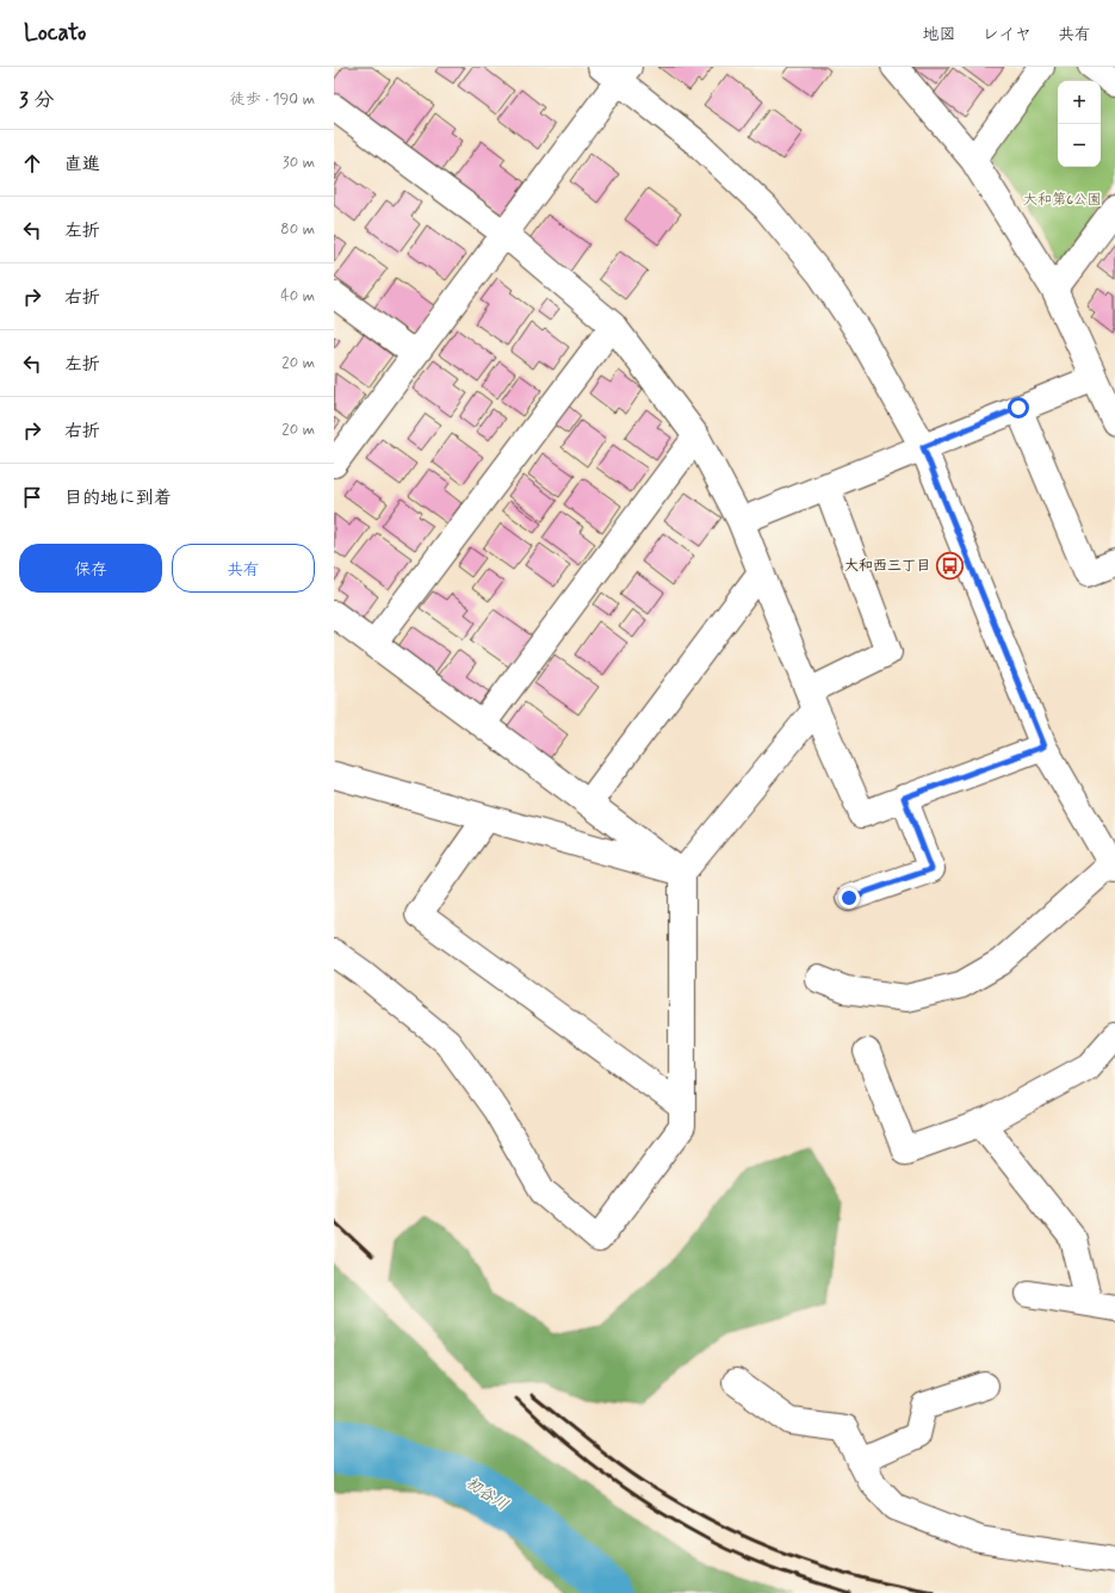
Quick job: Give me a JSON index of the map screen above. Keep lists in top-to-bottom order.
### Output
{
  "water": ["初谷川"],
  "parks": ["大和第6公園"],
  "places": {
    "bus stop": ["大和西三丁目"]
  },
  "page": {
    "header": "Locato",
    "nav": ["地図", "レイヤ", "共有"],
    "heading": ["3 分", "徒歩 · 190 m"],
    "map_buttons": ["+", "−"],
    "list": [
      ["直進", "30 m"],
      ["左折", "80 m"],
      ["右折", "40 m"],
      ["左折", "20 m"],
      ["右折", "20 m"],
      "目的地に到着"
    ],
    "buttons": ["保存", "共有"]
  }
}
